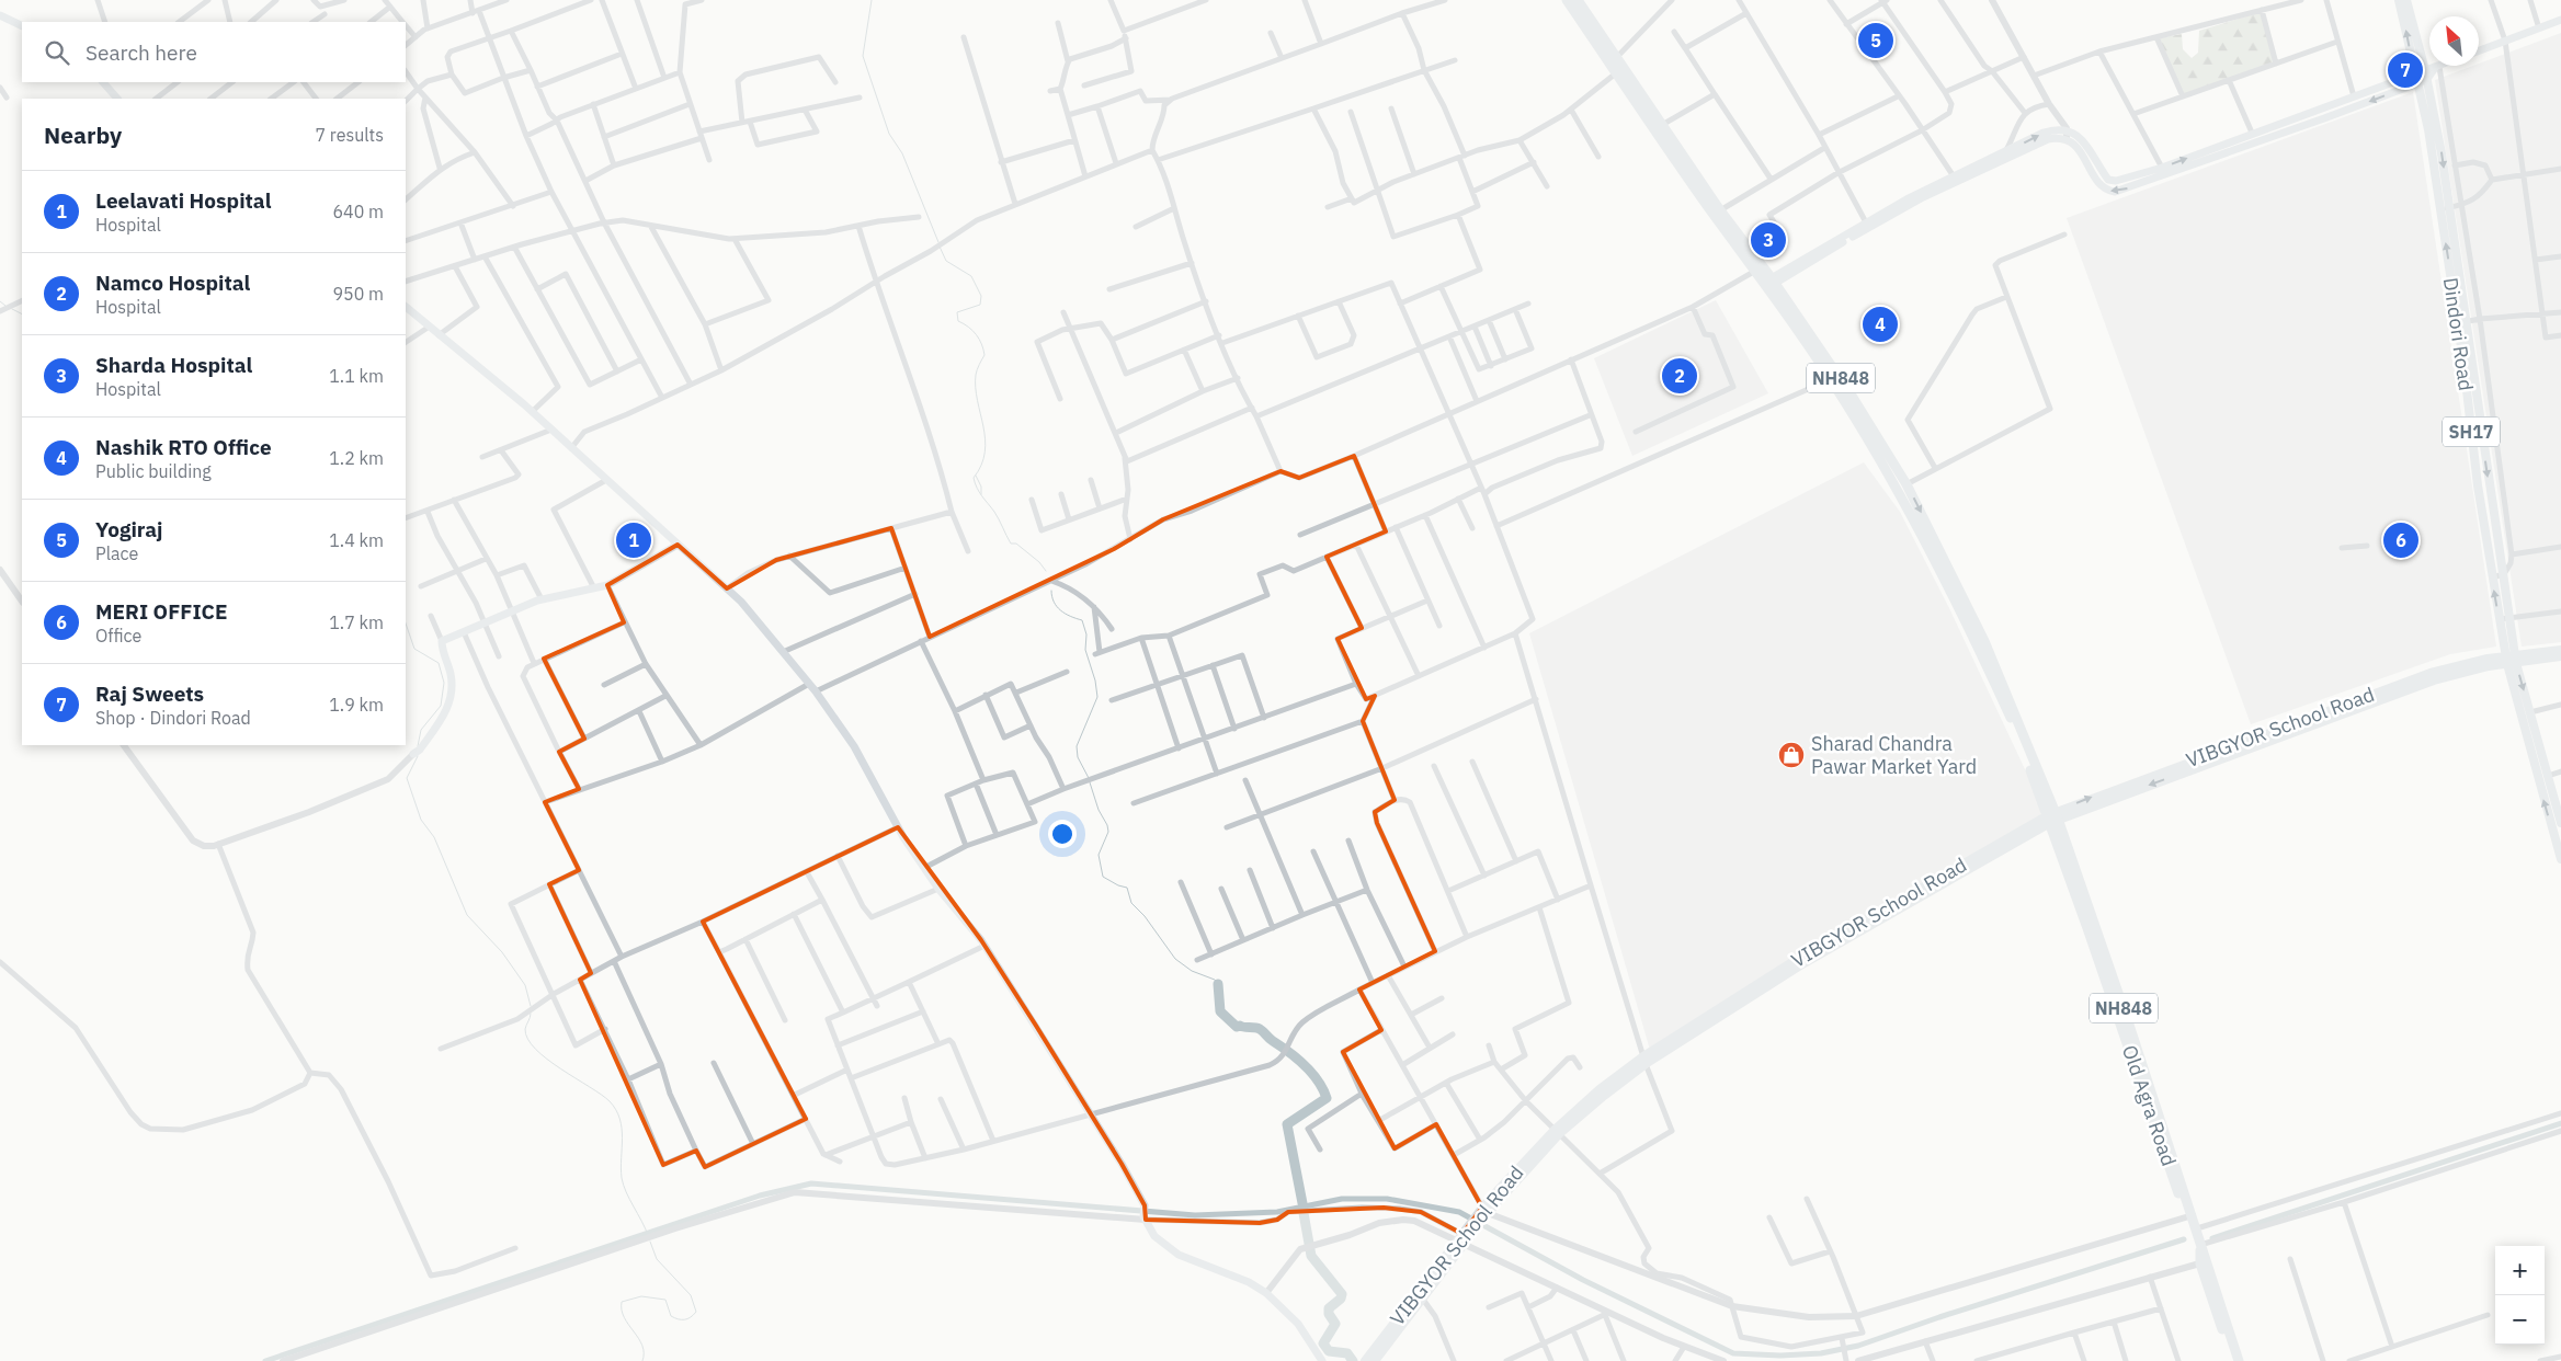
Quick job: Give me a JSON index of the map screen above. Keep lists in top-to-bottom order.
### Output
{
  "streets": {
    "highway": ["NH848"],
    "main road": ["Dindori Road", "SH17", "VIBGYOR School Road"]
  },
  "crossings": [
    ["Dindori Road", "VIBGYOR School Road"],
    ["NH848", "VIBGYOR School Road"]
  ],
  "places": {
    "shop": ["Sharad Chandra Pawar Market Yard"]
  },
  "north": "top left",
  "page": {
    "pins": [
      "5",
      "7",
      "3",
      "4",
      "2",
      "1",
      "6"
    ],
    "search": "Search here",
    "heading": ["Nearby", "7 results"],
    "list": [
      {
        "mark": "1",
        "name": "Leelavati Hospital",
        "note": "Hospital",
        "value": "640 m"
      },
      {
        "mark": "2",
        "name": "Namco Hospital",
        "note": "Hospital",
        "value": "950 m"
      },
      {
        "mark": "3",
        "name": "Sharda Hospital",
        "note": "Hospital",
        "value": "1.1 km"
      },
      {
        "mark": "4",
        "name": "Nashik RTO Office",
        "note": "Public building",
        "value": "1.2 km"
      },
      {
        "mark": "5",
        "name": "Yogiraj",
        "note": "Place",
        "value": "1.4 km"
      },
      {
        "mark": "6",
        "name": "MERI OFFICE",
        "note": "Office",
        "value": "1.7 km"
      },
      {
        "mark": "7",
        "name": "Raj Sweets",
        "note": "Shop · Dindori Road",
        "value": "1.9 km"
      }
    ],
    "map_buttons": ["+", "−"]
  }
}
